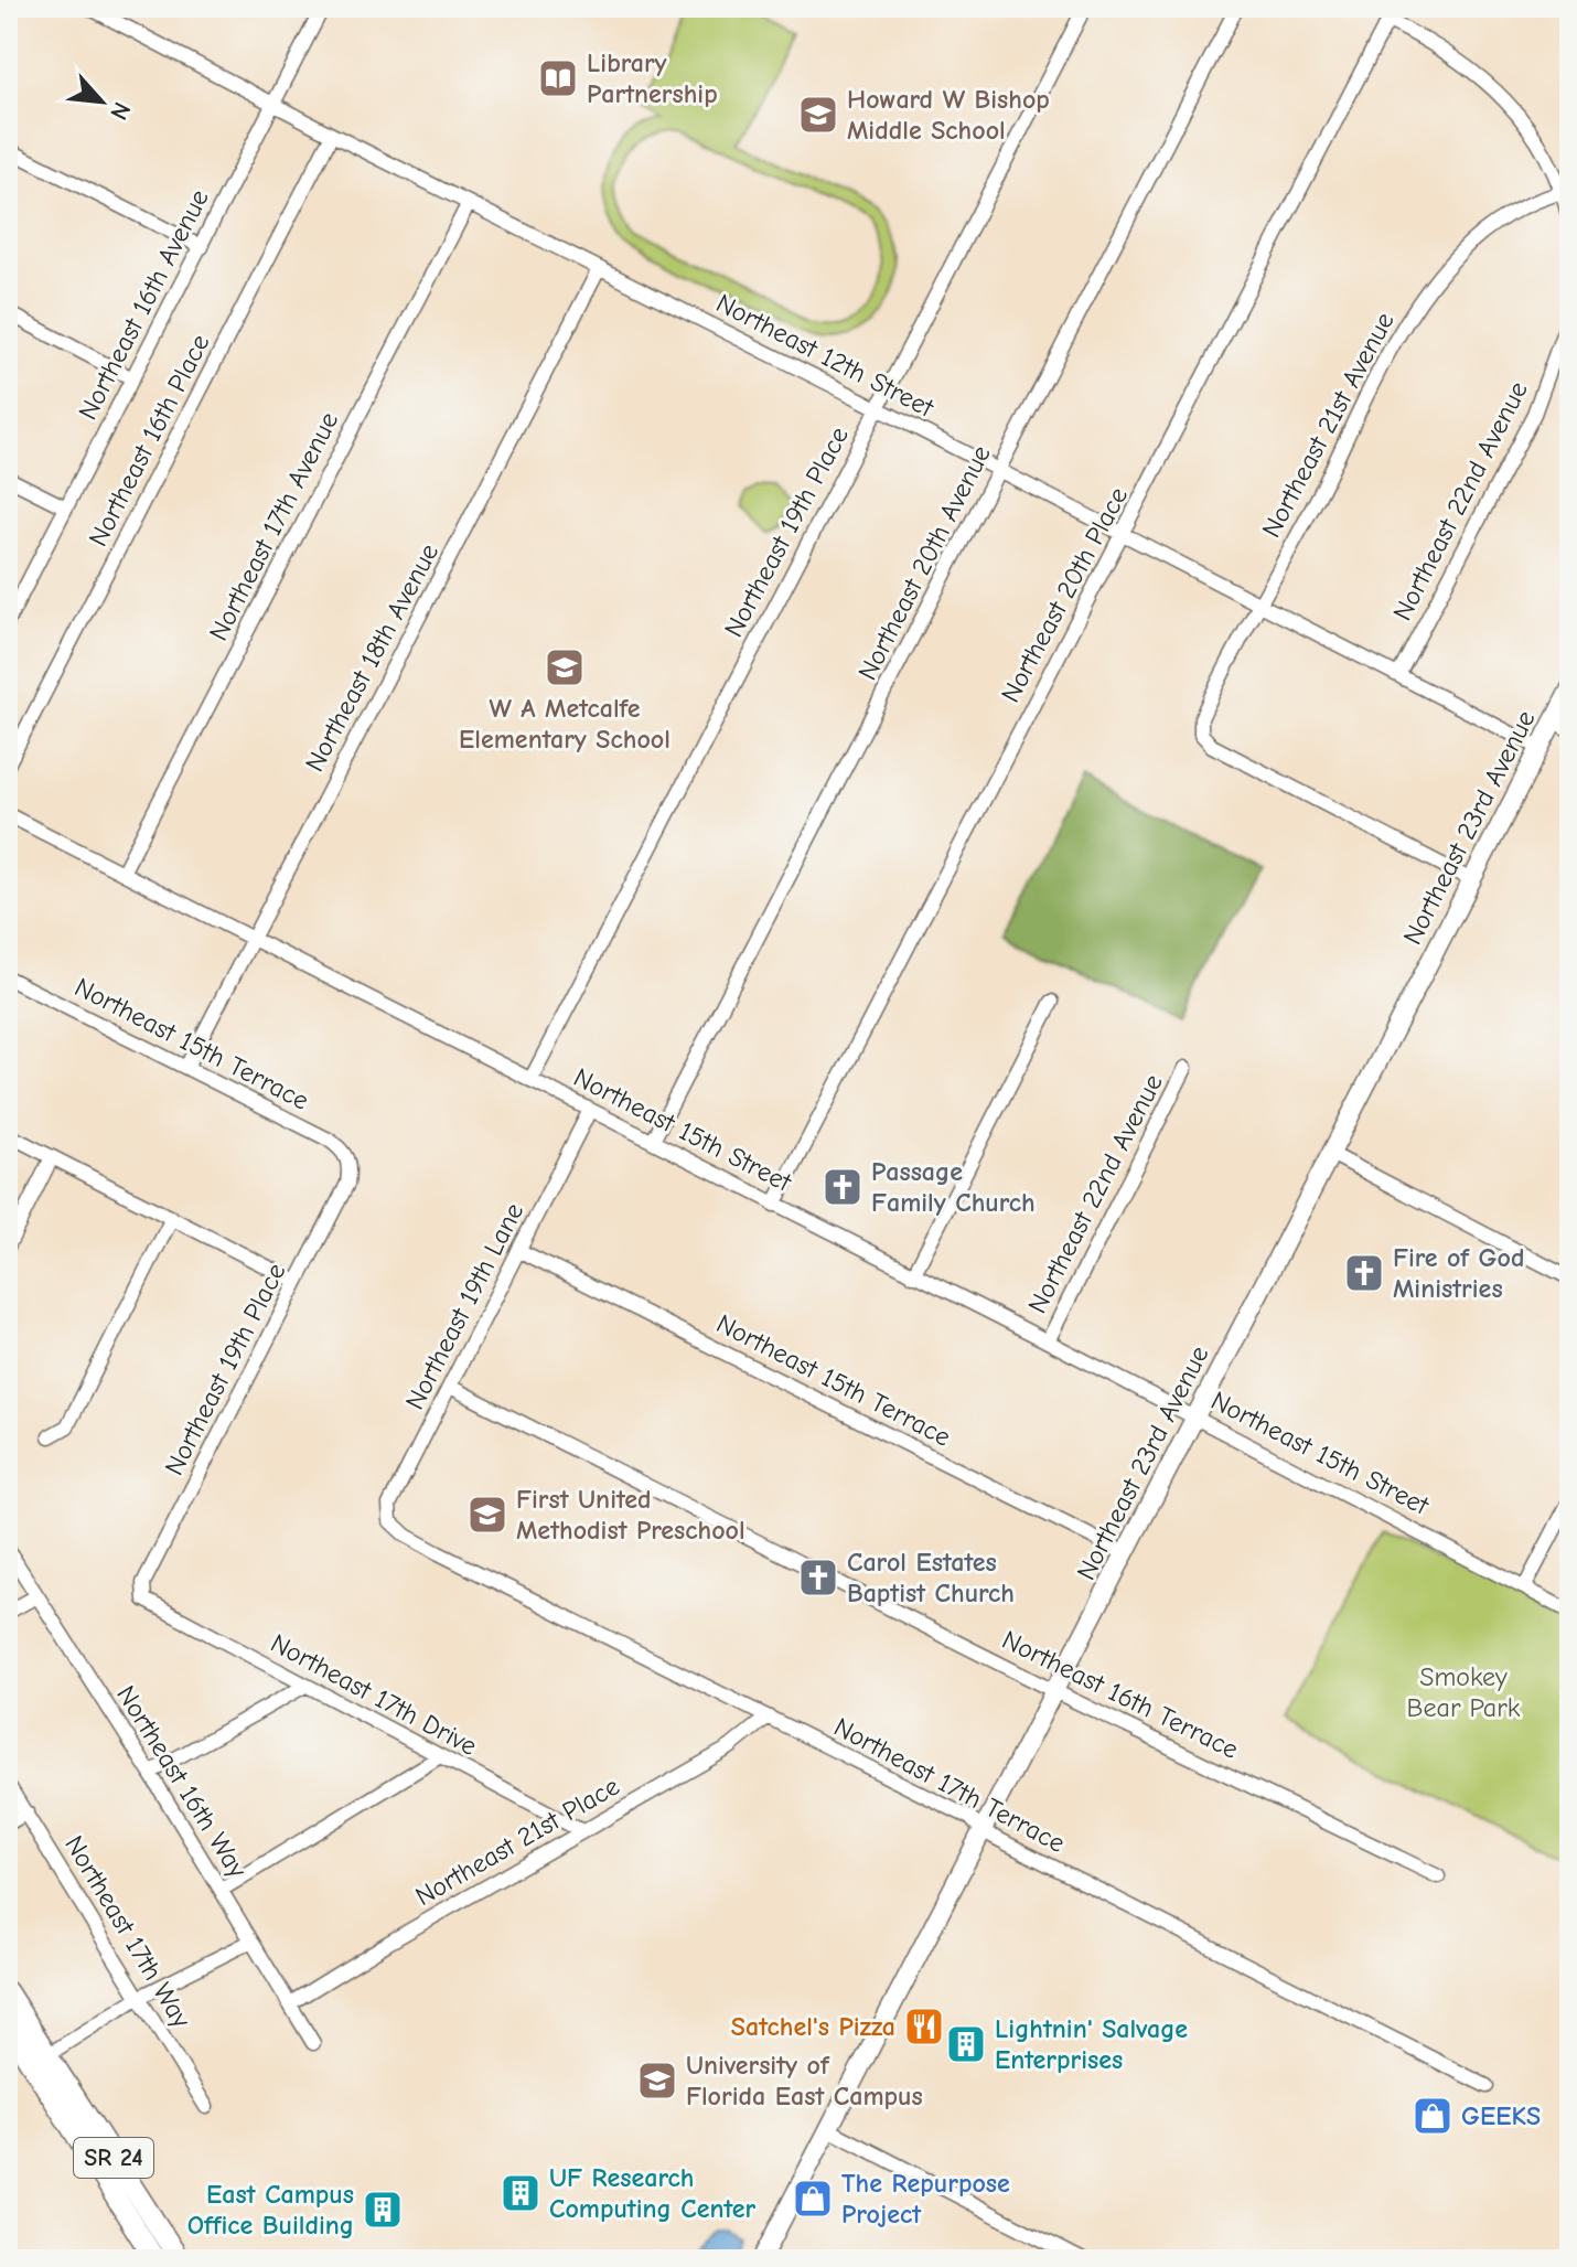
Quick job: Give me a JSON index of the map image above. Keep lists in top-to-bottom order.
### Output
{
  "streets": {
    "highway": ["SR 24"],
    "main road": ["Northeast 23rd Avenue"],
    "street": [
      "Northeast 16th Avenue",
      "Northeast 12th Street",
      "Northeast 21st Avenue",
      "Northeast 16th Place",
      "Northeast 22nd Avenue",
      "Northeast 17th Avenue",
      "Northeast 19th Place",
      "Northeast 20th Avenue",
      "Northeast 20th Place",
      "Northeast 18th Avenue",
      "Northeast 15th Terrace",
      "Northeast 15th Street",
      "Northeast 19th Lane",
      "Northeast 17th Drive",
      "Northeast 16th Terrace",
      "Northeast 16th Way",
      "Northeast 17th Terrace",
      "Northeast 21st Place",
      "Northeast 17th Way"
    ]
  },
  "crossings": [
    ["Northeast 16th Avenue", "Northeast 12th Street"],
    ["Northeast 12th Street", "Northeast 21st Avenue"],
    ["Northeast 12th Street", "Northeast 16th Place"],
    ["Northeast 12th Street", "Northeast 22nd Avenue"],
    ["Northeast 12th Street", "Northeast 17th Avenue"],
    ["Northeast 12th Street", "Northeast 19th Place"],
    ["Northeast 12th Street", "Northeast 20th Avenue"],
    ["Northeast 12th Street", "Northeast 20th Place"],
    ["Northeast 12th Street", "Northeast 18th Avenue"],
    ["Northeast 12th Street", "Northeast 23rd Avenue"],
    ["Northeast 21st Avenue", "Northeast 23rd Avenue"],
    ["Northeast 22nd Avenue", "Northeast 15th Street"],
    ["Northeast 17th Avenue", "Northeast 15th Street"],
    ["Northeast 19th Place", "Northeast 15th Terrace"],
    ["Northeast 19th Place", "Northeast 15th Street"],
    ["Northeast 19th Place", "Northeast 17th Drive"],
    ["Northeast 20th Avenue", "Northeast 15th Street"],
    ["Northeast 20th Place", "Northeast 15th Street"],
    ["Northeast 18th Avenue", "Northeast 15th Terrace"],
    ["Northeast 18th Avenue", "Northeast 15th Street"],
    ["Northeast 23rd Avenue", "Northeast 15th Terrace"],
    ["Northeast 23rd Avenue", "Northeast 15th Street"],
    ["Northeast 23rd Avenue", "Northeast 16th Terrace"],
    ["Northeast 23rd Avenue", "Northeast 17th Terrace"],
    ["Northeast 15th Terrace", "Northeast 19th Lane"],
    ["Northeast 15th Street", "Northeast 19th Lane"],
    ["Northeast 19th Lane", "Northeast 16th Terrace"],
    ["Northeast 19th Lane", "Northeast 17th Terrace"],
    ["Northeast 17th Drive", "Northeast 21st Place"],
    ["Northeast 16th Way", "Northeast 21st Place"],
    ["Northeast 17th Terrace", "Northeast 21st Place"]
  ],
  "parks": ["Smokey Bear Park"],
  "places": {
    "library": ["Library Partnership"],
    "school or university": [
      "Howard W Bishop Middle School",
      "W A Metcalfe Elementary School",
      "First United Methodist Preschool",
      "University of Florida East Campus"
    ],
    "church": ["Passage Family Church", "Fire of God Ministries", "Carol Estates Baptist Church"],
    "restaurant": ["Satchel's Pizza"],
    "building": ["Lightnin' Salvage Enterprises", "UF Research Computing Center", "East Campus Office Building"],
    "shop": ["GEEKS", "The Repurpose Project"]
  },
  "north": "bottom right"
}
